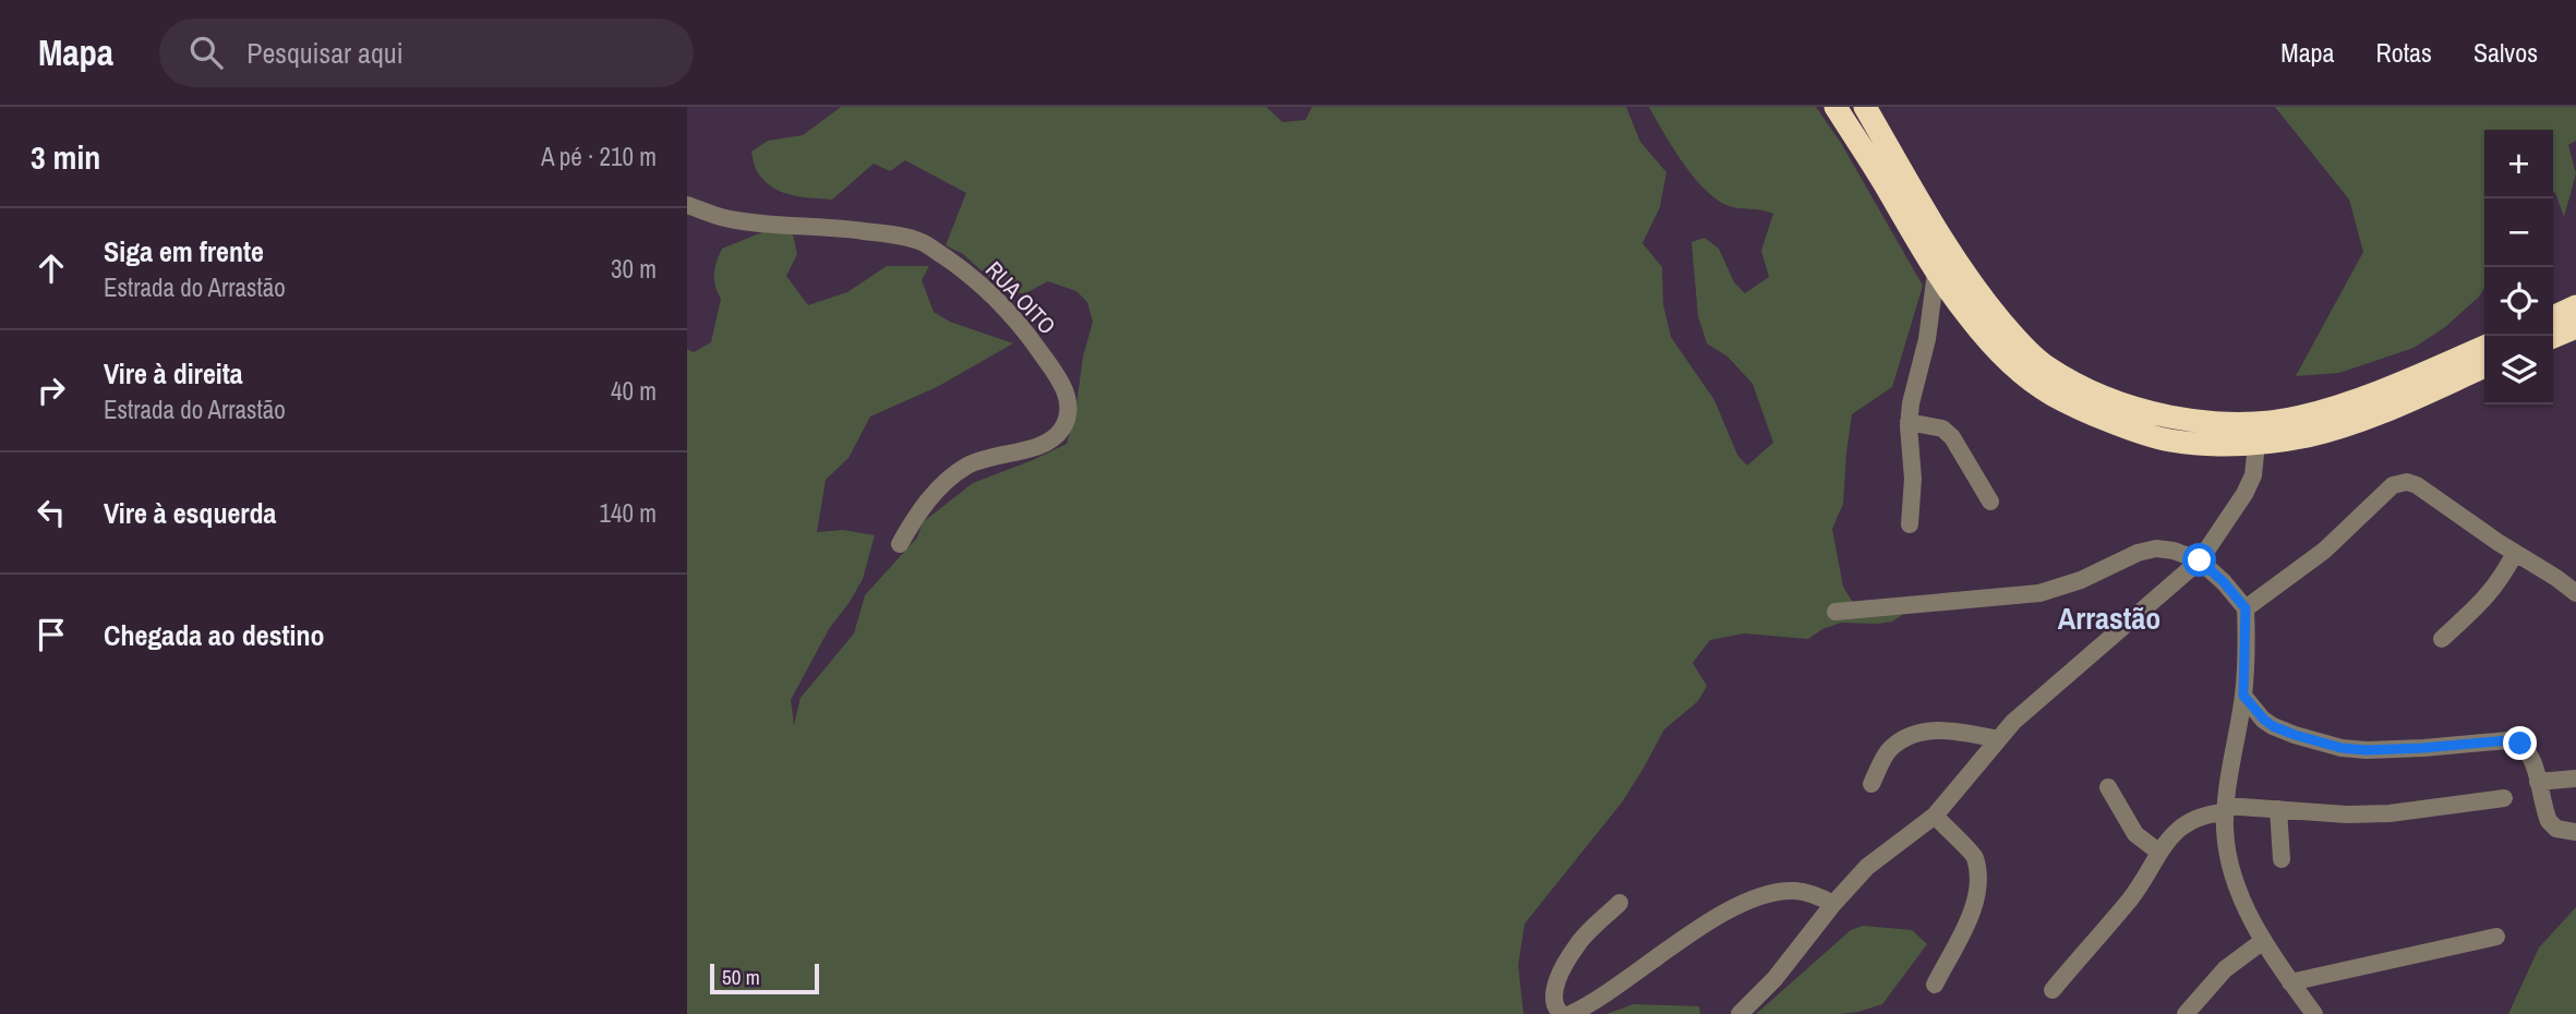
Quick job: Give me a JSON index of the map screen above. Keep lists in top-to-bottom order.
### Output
{
  "streets": {
    "street": ["RUA OITO"]
  },
  "districts": ["Arrastão"],
  "scale_bar": "50 m",
  "page": {
    "header": "Mapa",
    "search": "Pesquisar aqui",
    "nav": ["Mapa", "Rotas", "Salvos"],
    "heading": ["3 min", "A pé · 210 m"],
    "map_buttons": ["+", "−"],
    "list": [
      ["Siga em frente", "Estrada do Arrastão", "30 m"],
      ["Vire à direita", "Estrada do Arrastão", "40 m"],
      ["Vire à esquerda", "140 m"],
      "Chegada ao destino"
    ],
    "scale": "50 m"
  }
}
